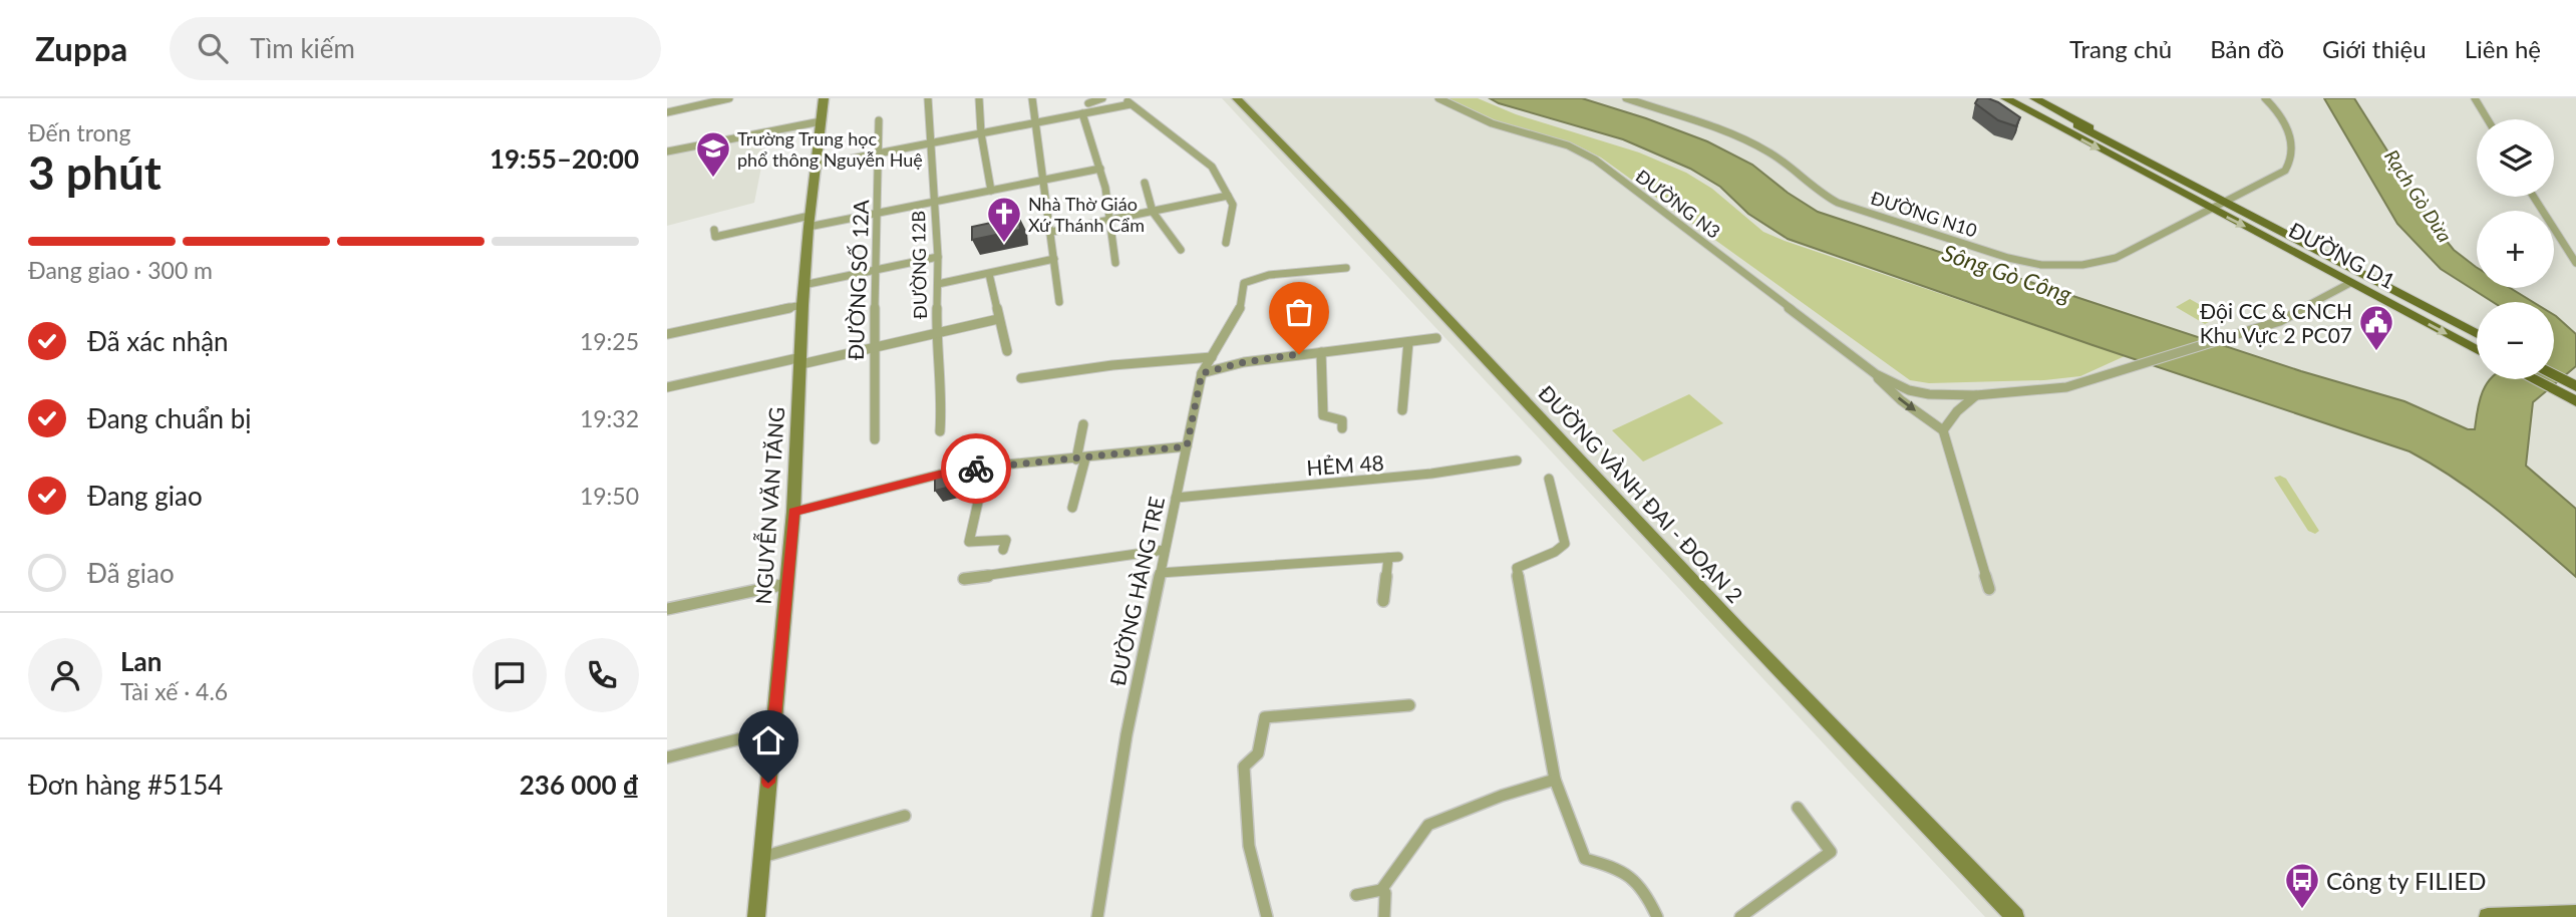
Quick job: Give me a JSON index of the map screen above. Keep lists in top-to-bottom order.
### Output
{
  "streets": {
    "main road": ["ĐƯỜNG D1"],
    "street": [
      "ĐƯỜNG N3",
      "ĐƯỜNG N10",
      "ĐƯỜNG 12B",
      "ĐƯỜNG SỐ 12A",
      "HẺM 48",
      "ĐƯỜNG VÀNH ĐAI - ĐOẠN 2",
      "NGUYỄN VĂN TĂNG",
      "ĐƯỜNG HÀNG TRE"
    ]
  },
  "crossings": [
    ["ĐƯỜNG N3", "ĐƯỜNG D1"],
    ["ĐƯỜNG N10", "ĐƯỜNG D1"],
    ["HẺM 48", "ĐƯỜNG HÀNG TRE"]
  ],
  "water": ["Rạch Gò Dừa", "Sông Gò Công"],
  "places": {
    "school or university": ["Trường Trung học phổ thông Nguyễn Huệ"],
    "church": ["Nhà Thờ Giáo Xứ Thánh Cẩm"],
    "public building": ["Đội CC & CNCH Khu Vực 2 PC07"],
    "bus stop": ["Công ty FILIED"]
  },
  "page": {
    "header": "Zuppa",
    "search": "Tìm kiếm",
    "nav": [
      "Trang chủ",
      "Bản đồ",
      "Giới thiệu",
      "Liên hệ"
    ],
    "heading": ["3 phút", "Đến trong", "19:55–20:00"],
    "panel": [
      "Lan",
      "Tài xế · 4.6",
      "Đơn hàng #5154",
      "236 000 ₫"
    ],
    "map_buttons": ["+", "−"],
    "bar": "Đang giao · 300 m",
    "list": [
      ["Đã xác nhận", "19:25"],
      ["Đang chuẩn bị", "19:32"],
      ["Đang giao", "19:50"],
      "Đã giao"
    ]
  }
}
